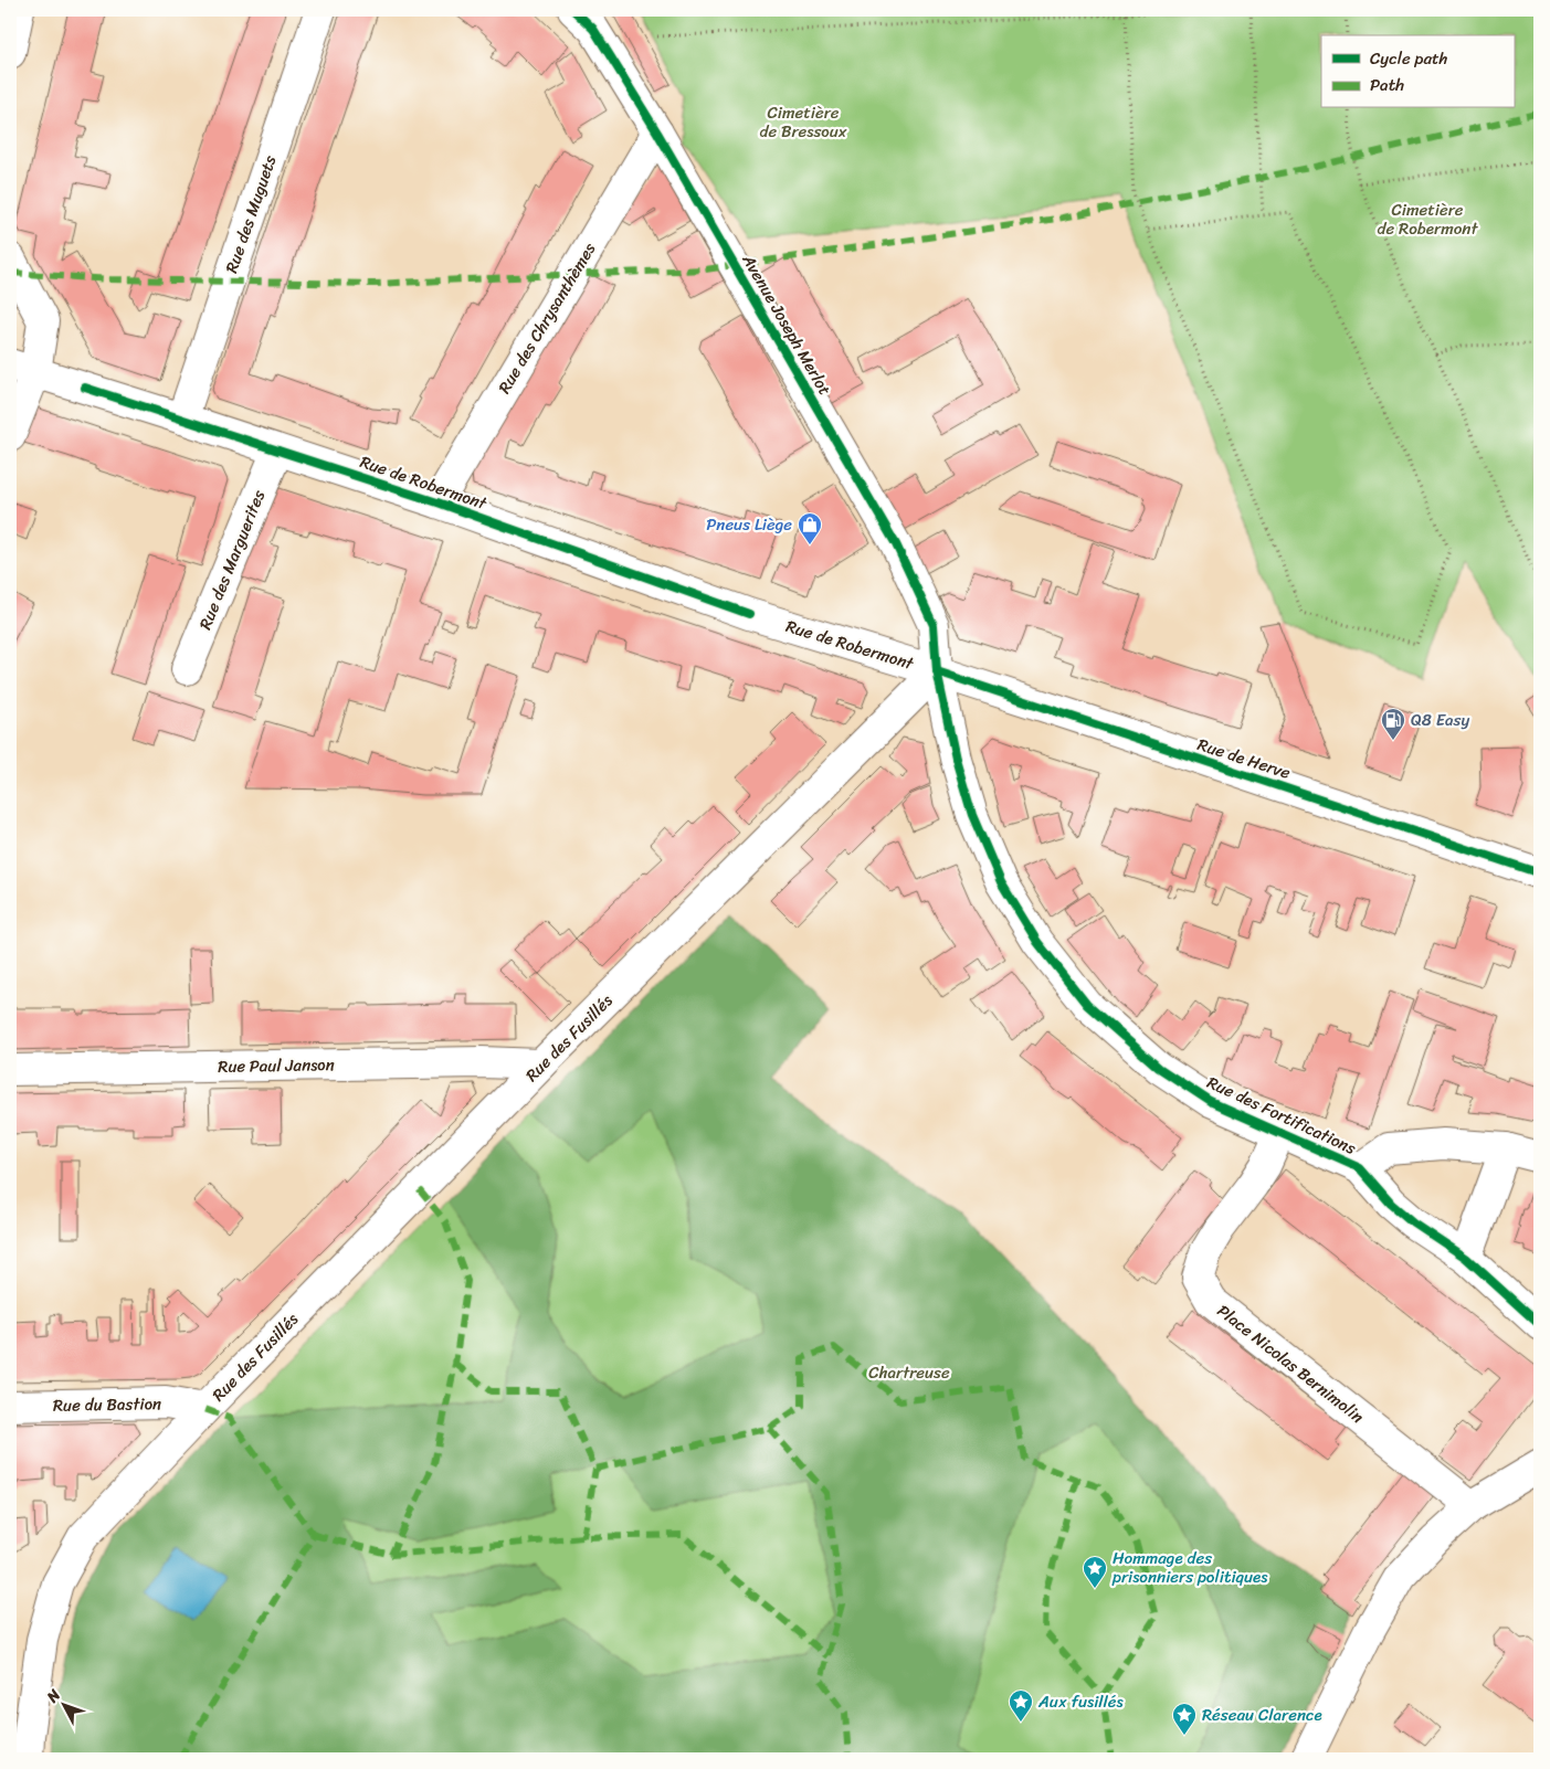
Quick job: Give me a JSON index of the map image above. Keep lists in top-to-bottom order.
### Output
{
  "streets": {
    "street": [
      "Rue des Muguets",
      "Rue des Chrysanthèmes",
      "Avenue Joseph Merlot",
      "Rue de Robermont",
      "Rue des Marguerites",
      "Rue de Herve",
      "Rue des Fusillés",
      "Rue Paul Janson",
      "Rue des Fortifications",
      "Place Nicolas Bernimolin",
      "Rue du Bastion"
    ]
  },
  "crossings": [
    ["Rue des Muguets", "Rue de Robermont"],
    ["Rue des Chrysanthèmes", "Avenue Joseph Merlot"],
    ["Rue des Chrysanthèmes", "Rue de Robermont"],
    ["Avenue Joseph Merlot", "Rue de Robermont"],
    ["Avenue Joseph Merlot", "Rue de Herve"],
    ["Avenue Joseph Merlot", "Rue des Fusillés"],
    ["Avenue Joseph Merlot", "Rue des Fortifications"],
    ["Rue de Robermont", "Rue des Marguerites"],
    ["Rue de Robermont", "Rue de Herve"],
    ["Rue de Robermont", "Rue des Fusillés"],
    ["Rue de Robermont", "Rue des Fortifications"],
    ["Rue de Herve", "Rue des Fusillés"],
    ["Rue de Herve", "Rue des Fortifications"],
    ["Rue des Fusillés", "Rue Paul Janson"],
    ["Rue des Fusillés", "Rue des Fortifications"],
    ["Rue des Fusillés", "Rue du Bastion"],
    ["Rue des Fortifications", "Place Nicolas Bernimolin"]
  ],
  "parks": ["Cimetière de Bressoux", "Cimetière de Robermont", "Chartreuse"],
  "places": {
    "shop": ["Pneus Liège"],
    "fuel station": ["Q8 Easy"],
    "place": ["Hommage des prisonniers politiques", "Aux fusillés", "Réseau Clarence"]
  },
  "legend": ["Cycle path", "Path"],
  "north": "top left"
}
